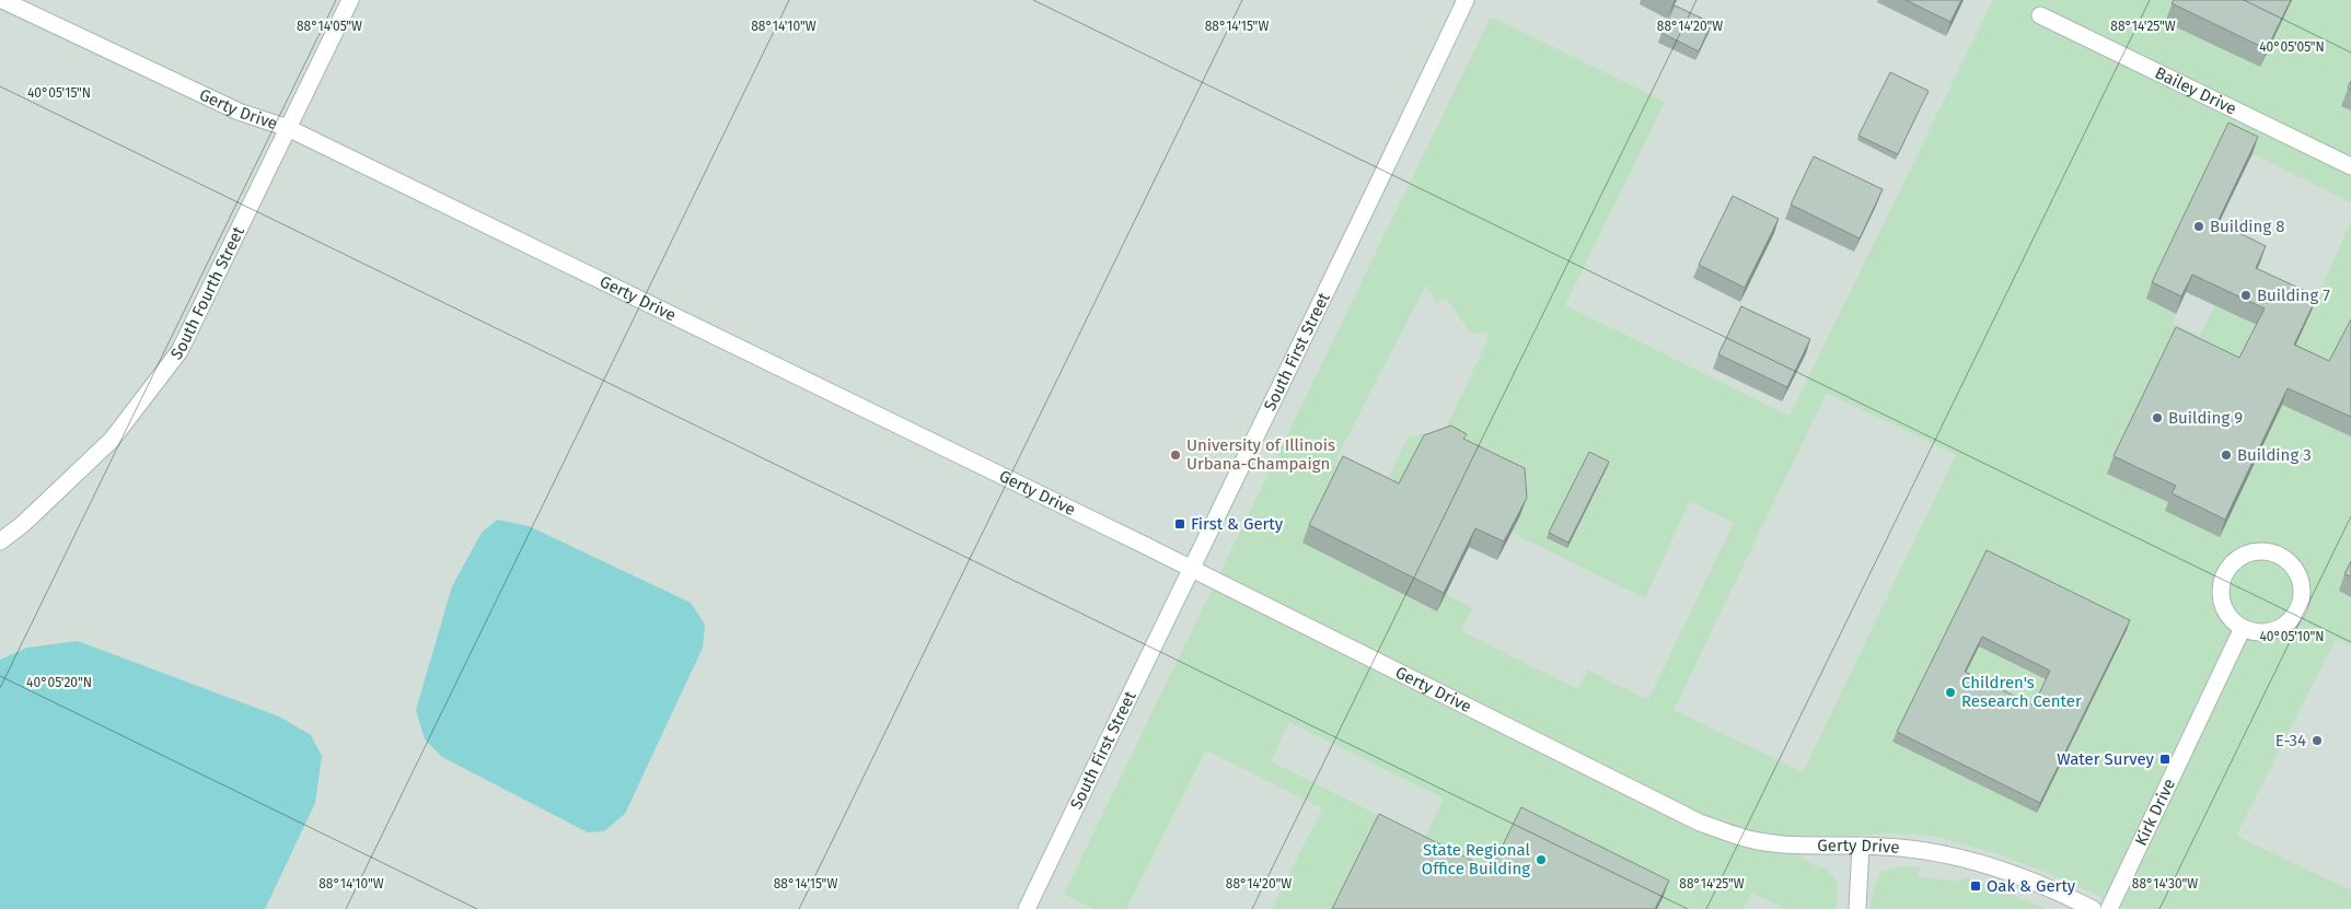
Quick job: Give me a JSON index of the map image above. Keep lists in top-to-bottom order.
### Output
{
  "streets": {
    "street": [
      "Bailey Drive",
      "Gerty Drive",
      "South Fourth Street",
      "South First Street",
      "Kirk Drive"
    ]
  },
  "crossings": [
    ["Gerty Drive", "South Fourth Street"],
    ["Gerty Drive", "South First Street"]
  ],
  "places": {
    "other": [
      "Building 8",
      "Building 7",
      "Building 9",
      "University of Illinois Urbana-Champaign",
      "Building 3",
      "Children's Research Center",
      "E-34",
      "State Regional Office Building"
    ],
    "transit": ["First & Gerty", "Water Survey", "Oak & Gerty"]
  },
  "coordinates": [
    "88°14'05\"W",
    "88°14'10\"W",
    "88°14'15\"W",
    "88°14'20\"W",
    "88°14'25\"W",
    "40°05'05\"N",
    "40°05'15\"N",
    "40°05'10\"N",
    "40°05'20\"N",
    "88°14'30\"W"
  ]
}
